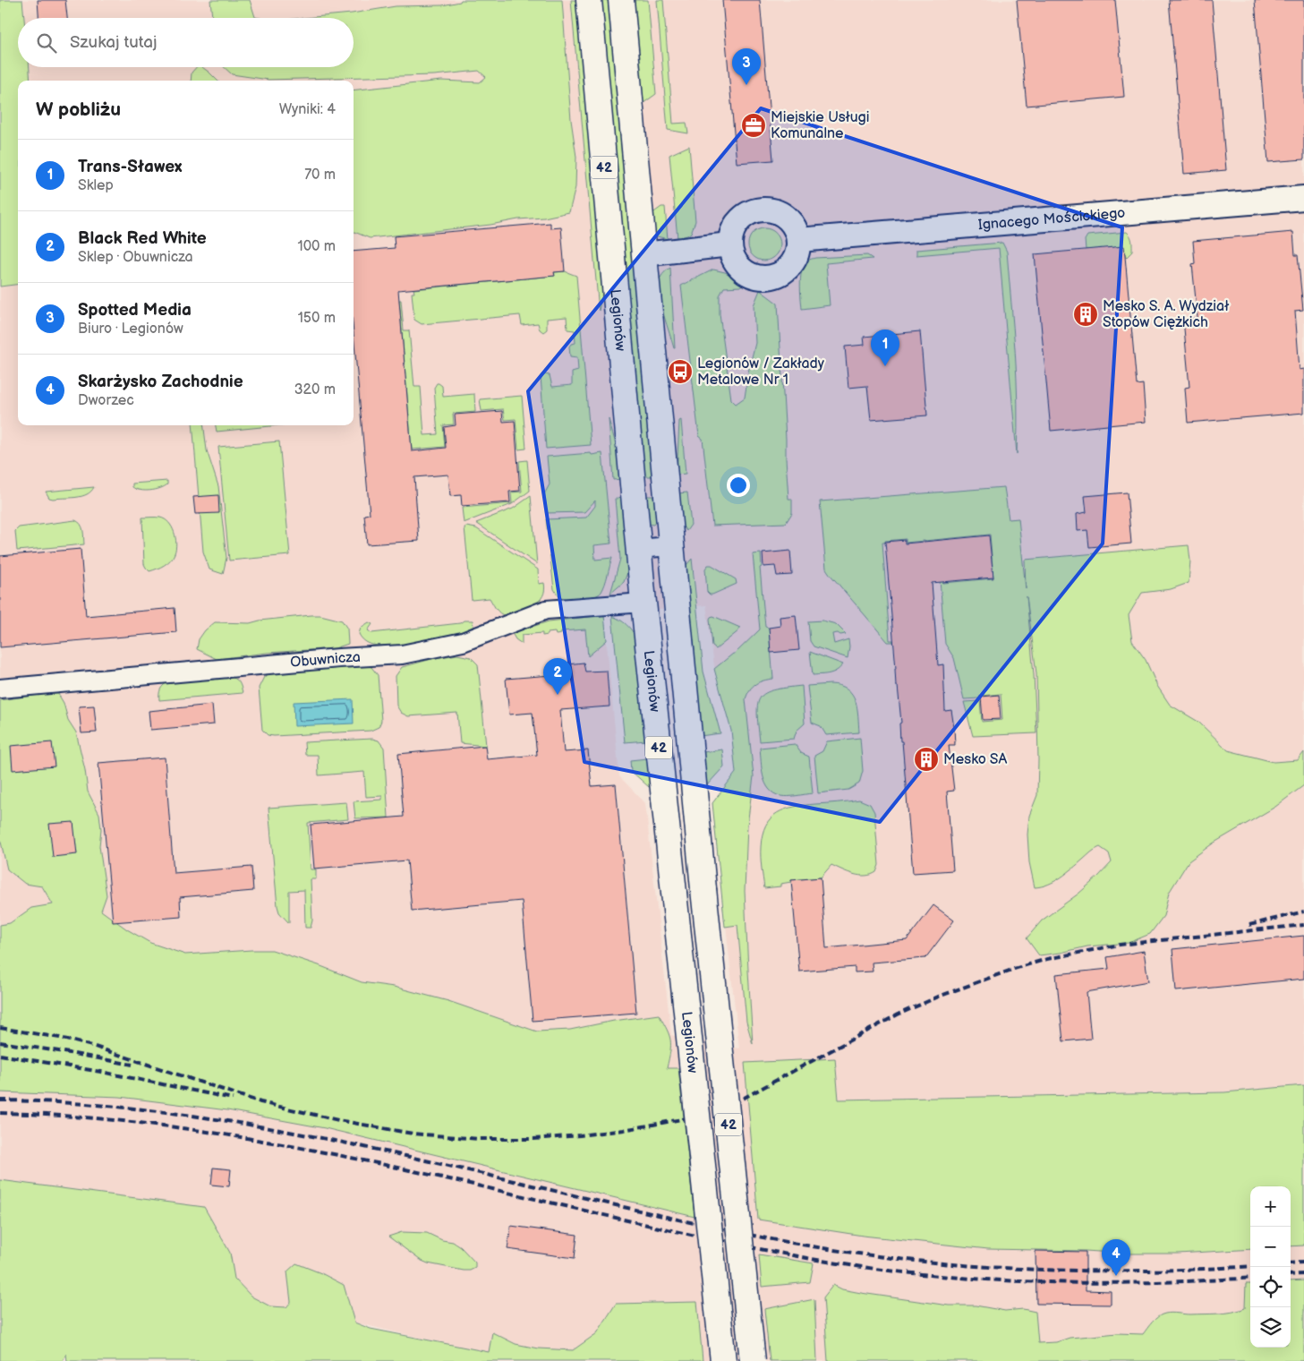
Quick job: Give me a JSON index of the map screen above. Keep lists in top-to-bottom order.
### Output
{
  "streets": {
    "main road": ["42", "Legionów"],
    "street": ["Ignacego Mościckiego", "Obuwnicza"]
  },
  "crossings": [
    ["Legionów", "Obuwnicza"]
  ],
  "places": {
    "office": ["Miejskie Usługi Komunalne"],
    "building": ["Mesko S. A. Wydział Stopów Ciężkich", "Mesko SA"],
    "bus stop": ["Legionów / Zakłady Metalowe Nr 1"]
  },
  "page": {
    "search": "Szukaj tutaj",
    "pins": [
      "3",
      "1",
      "2",
      "4"
    ],
    "heading": ["W pobliżu", "Wyniki: 4"],
    "list": [
      {
        "mark": "1",
        "name": "Trans-Sławex",
        "note": "Sklep",
        "value": "70 m"
      },
      {
        "mark": "2",
        "name": "Black Red White",
        "note": "Sklep · Obuwnicza",
        "value": "100 m"
      },
      {
        "mark": "3",
        "name": "Spotted Media",
        "note": "Biuro · Legionów",
        "value": "150 m"
      },
      {
        "mark": "4",
        "name": "Skarżysko Zachodnie",
        "note": "Dworzec",
        "value": "320 m"
      }
    ],
    "map_buttons": ["+", "−"]
  }
}
